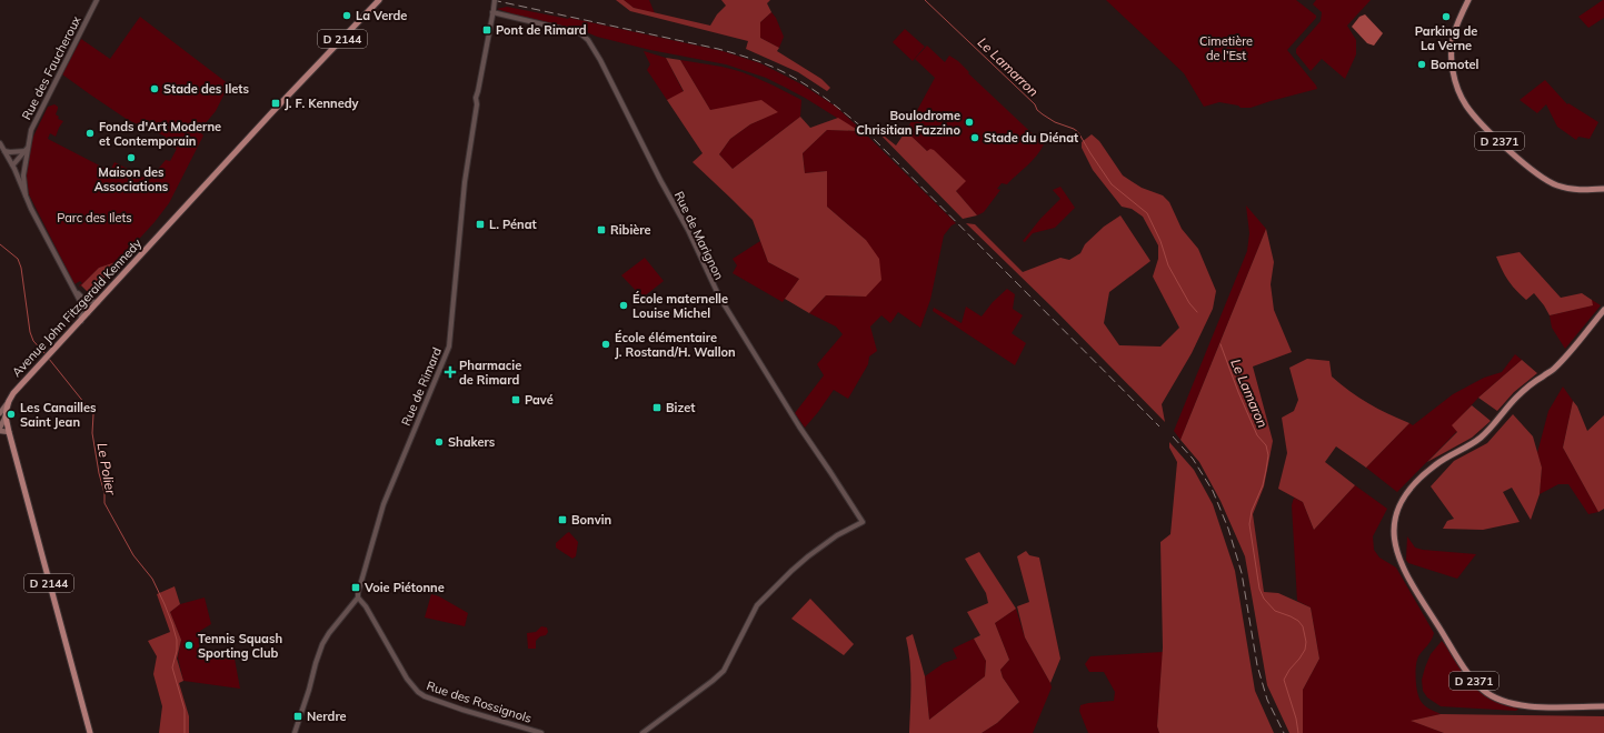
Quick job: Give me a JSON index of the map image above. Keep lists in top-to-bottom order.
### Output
{
  "streets": {
    "main road": ["D 2144", "D 2371", "Avenue John Fitzgerald Kennedy"],
    "street": [
      "Rue des Faucheroux",
      "Rue de Marignon",
      "Rue de Rimard",
      "Rue des Rossignols"
    ]
  },
  "crossings": [
    ["Rue des Faucheroux", "Avenue John Fitzgerald Kennedy"],
    ["Rue de Marignon", "Rue de Rimard"],
    ["Rue de Rimard", "Rue des Rossignols"]
  ],
  "water": ["Le Lamarron", "Le Lamaron", "Le Polier"],
  "parks": ["Cimetière de l’Est", "Parc des Ilets"],
  "places": {
    "other": [
      "La Verde",
      "Parking de La Verne",
      "Bomotel",
      "Stade des Ilets",
      "Boulodrome Chrisitian Fazzino",
      "Fonds d'Art Moderne et Contemporain",
      "Stade du Diénat",
      "Maison des Associations",
      "École maternelle Louise Michel",
      "École élémentaire J. Rostand/H. Wallon",
      "Les Canailles Saint Jean",
      "Shakers",
      "Tennis Squash Sporting Club"
    ],
    "transit": [
      "Pont de Rimard",
      "J. F. Kennedy",
      "L. Pénat",
      "Ribière",
      "Pavé",
      "Bizet",
      "Bonvin",
      "Voie Piétonne",
      "Nerdre"
    ],
    "health": ["Pharmacie de Rimard"]
  }
}
